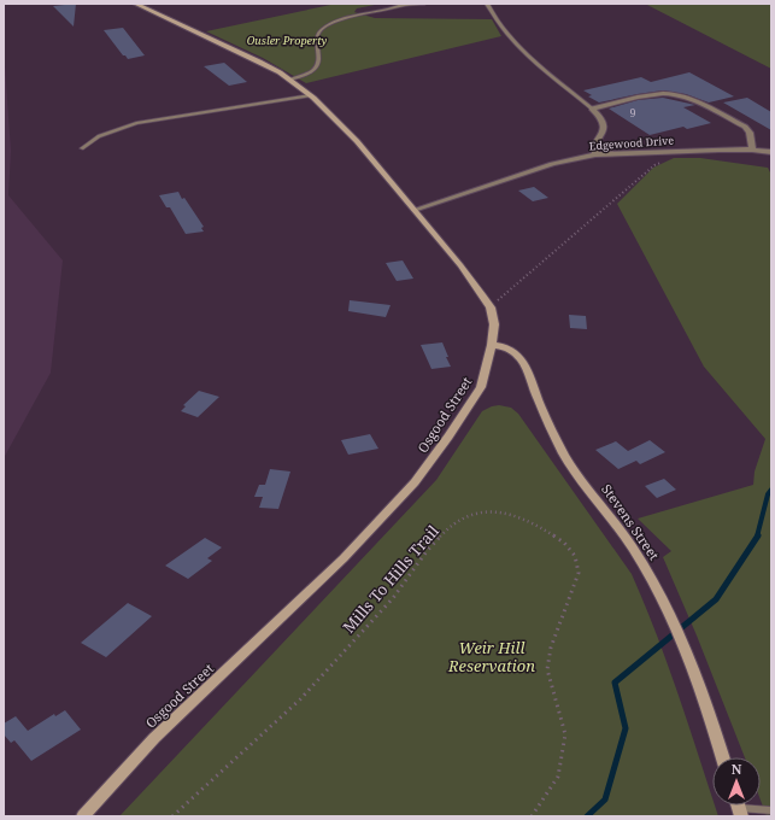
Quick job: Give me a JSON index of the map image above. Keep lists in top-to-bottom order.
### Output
{
  "streets": {
    "street": ["Edgewood Drive", "Osgood Street", "Stevens Street"],
    "path": ["Mills To Hills Trail"]
  },
  "crossings": [
    ["Edgewood Drive", "Osgood Street"],
    ["Osgood Street", "Stevens Street"]
  ],
  "parks": ["Ousler Property", "Weir Hill Reservation"],
  "house_numbers": ["9"],
  "north": "top"
}
